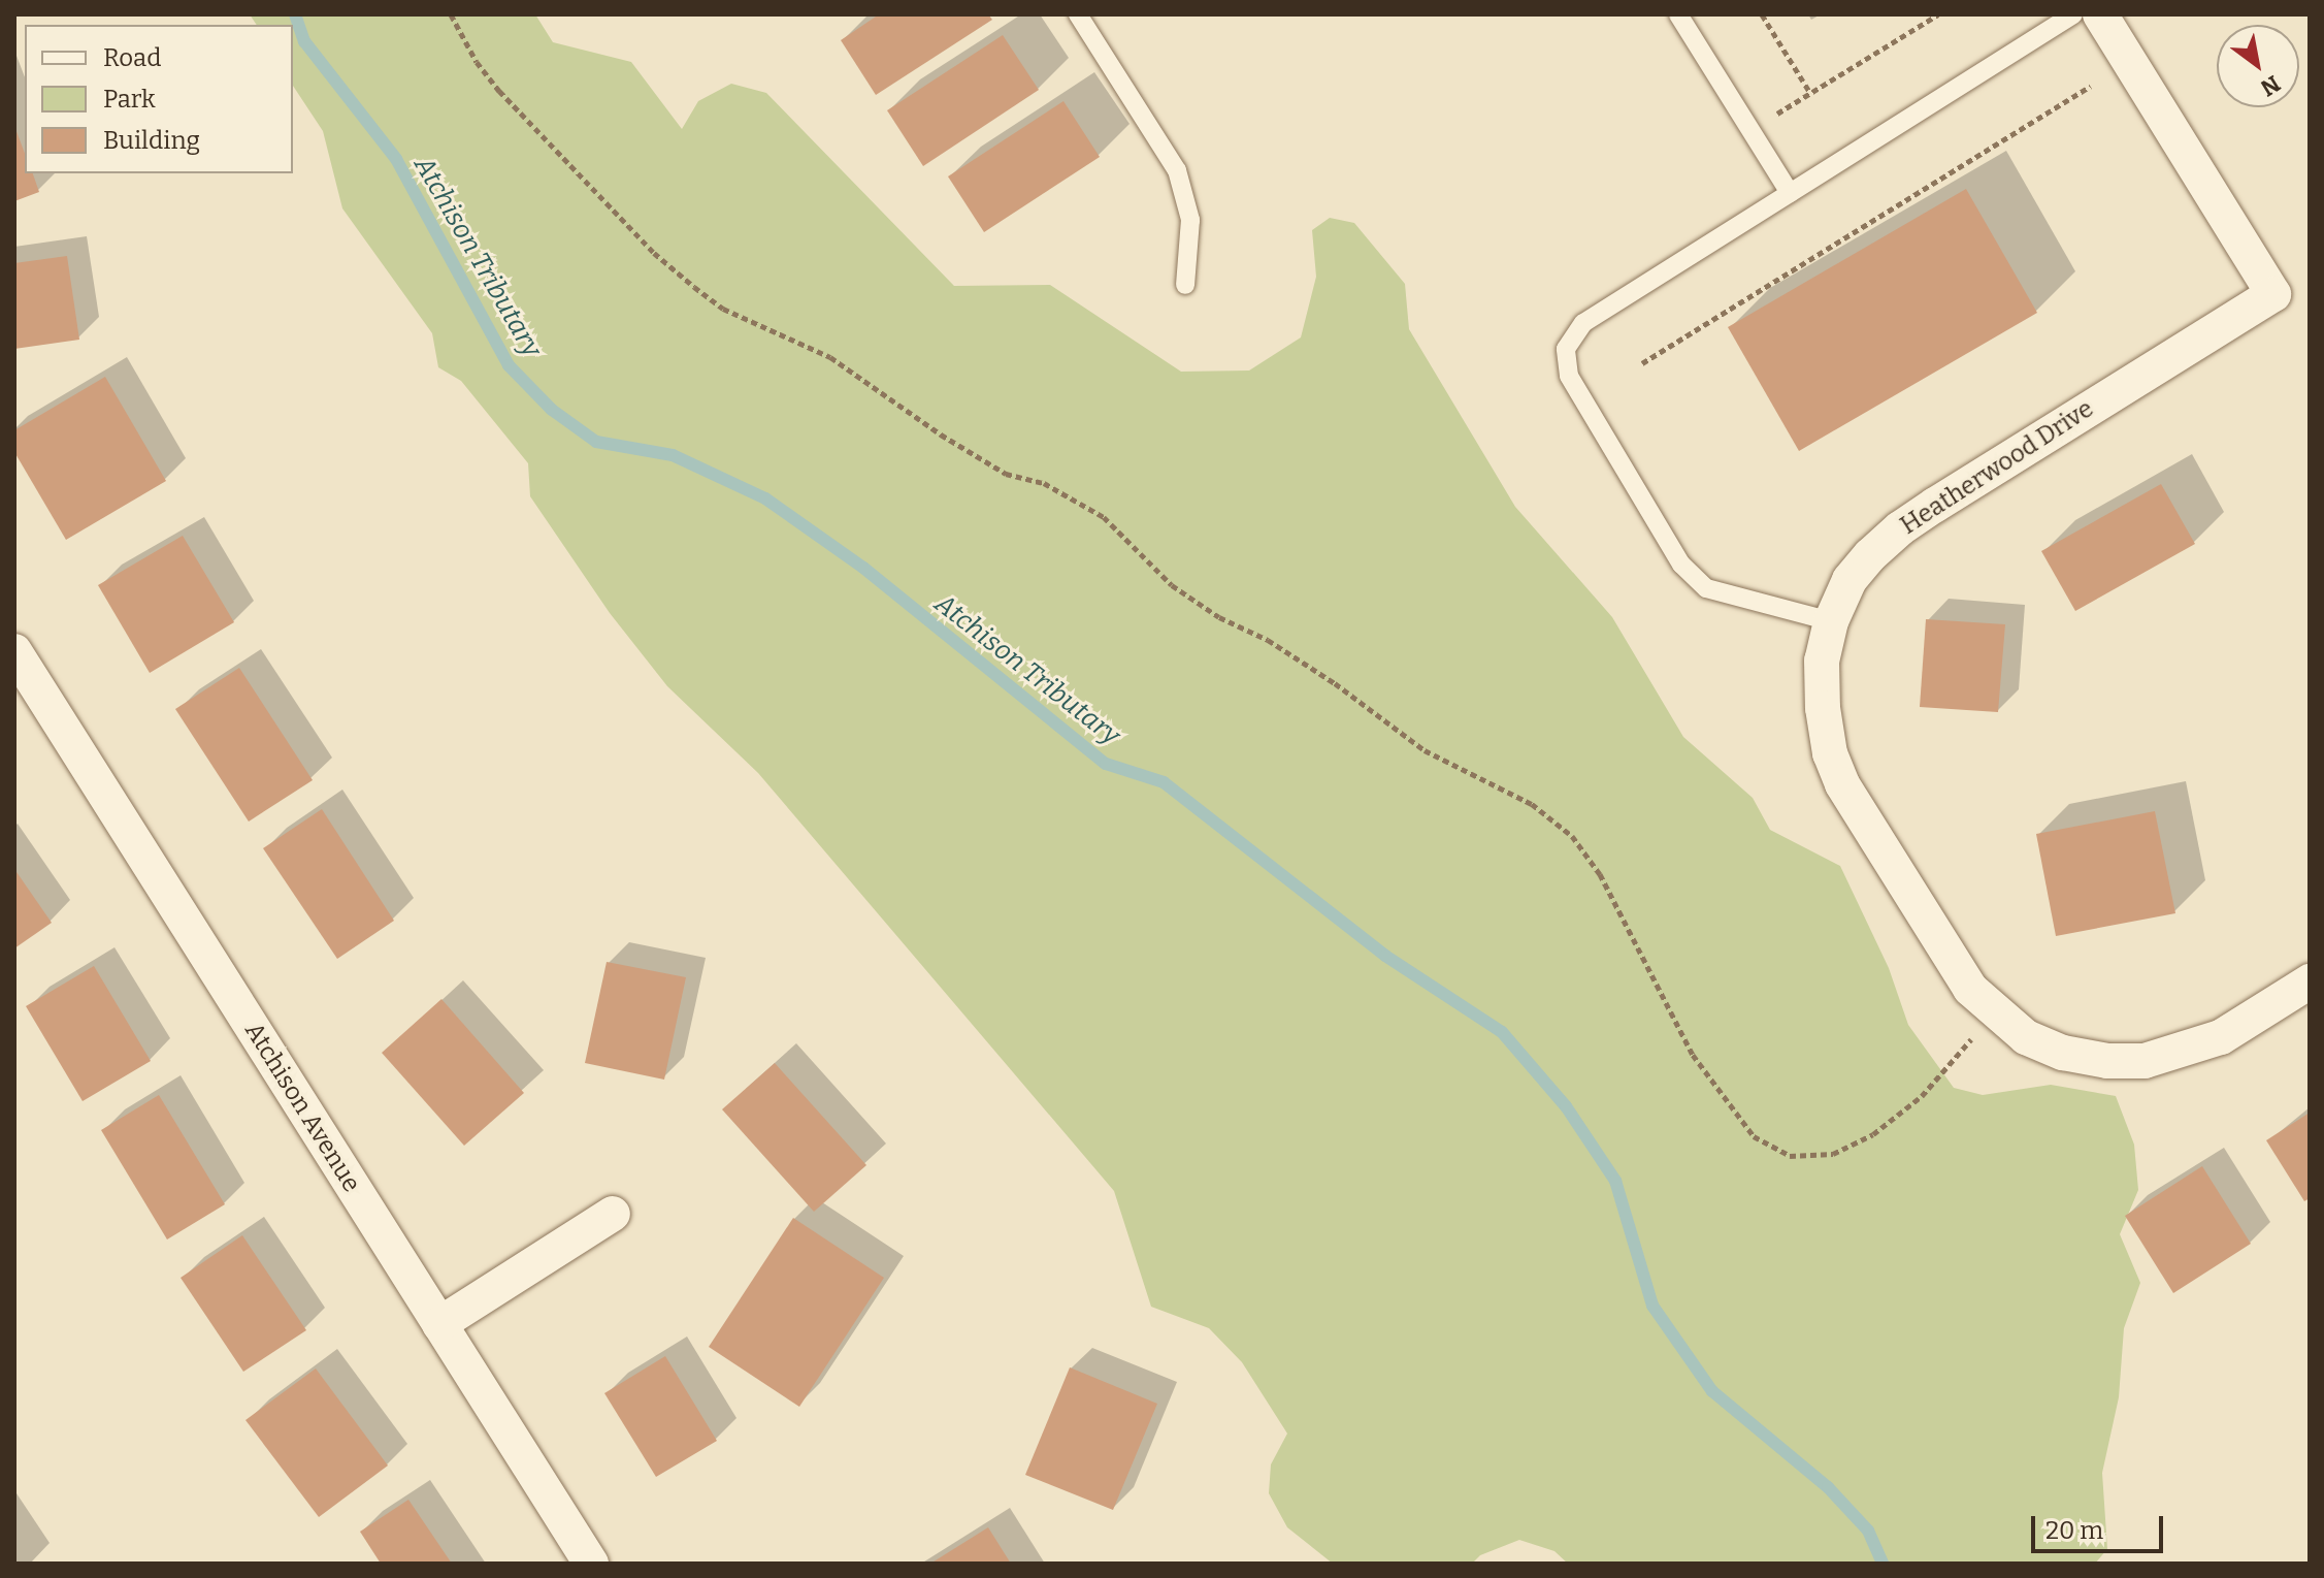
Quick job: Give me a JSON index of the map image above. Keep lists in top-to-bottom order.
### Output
{
  "streets": {
    "street": ["Heatherwood Drive", "Atchison Avenue"]
  },
  "water": ["Atchison Tributary"],
  "legend": ["Road", "Park", "Building"],
  "scale_bar": "20 m",
  "north": "bottom right"
}
